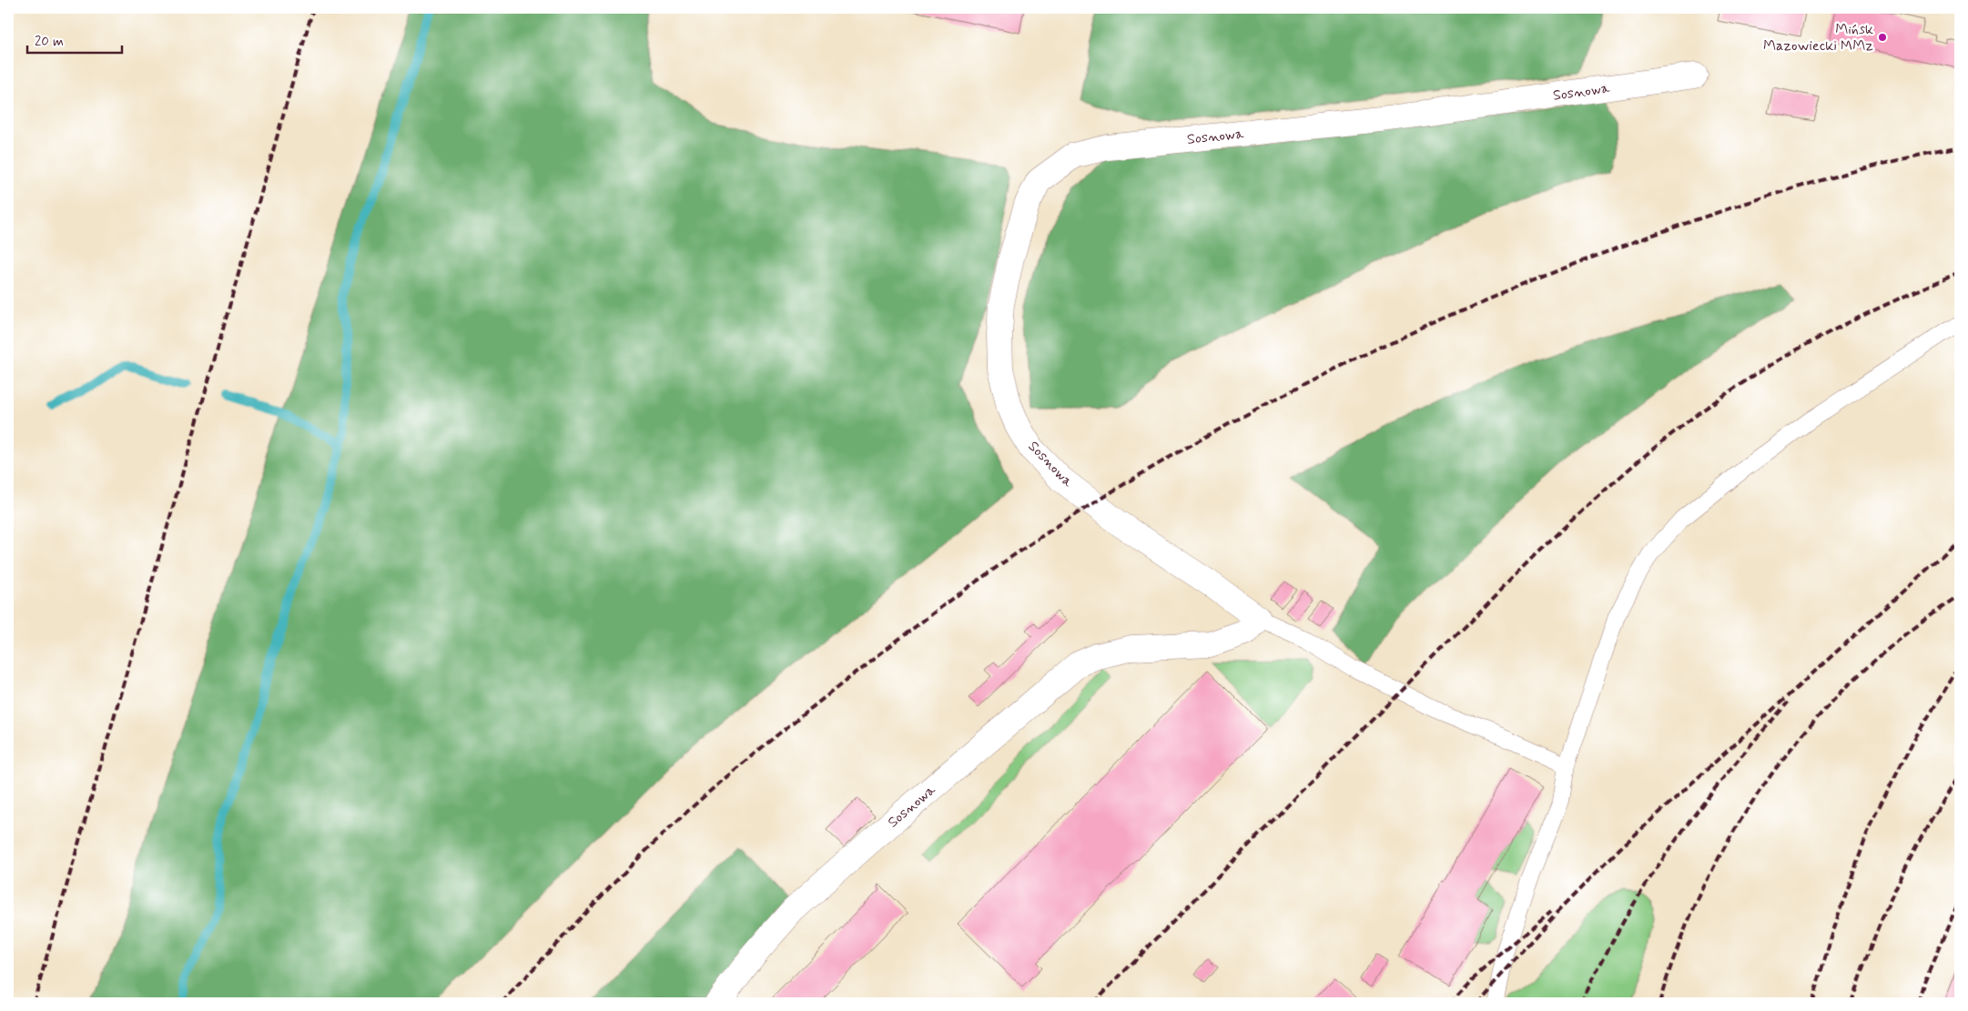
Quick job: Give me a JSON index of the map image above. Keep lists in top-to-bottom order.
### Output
{
  "streets": {
    "street": ["Sosnowa"]
  },
  "places": ["Mińsk Mazowiecki MMz"],
  "scale_bar": "20 m"
}
